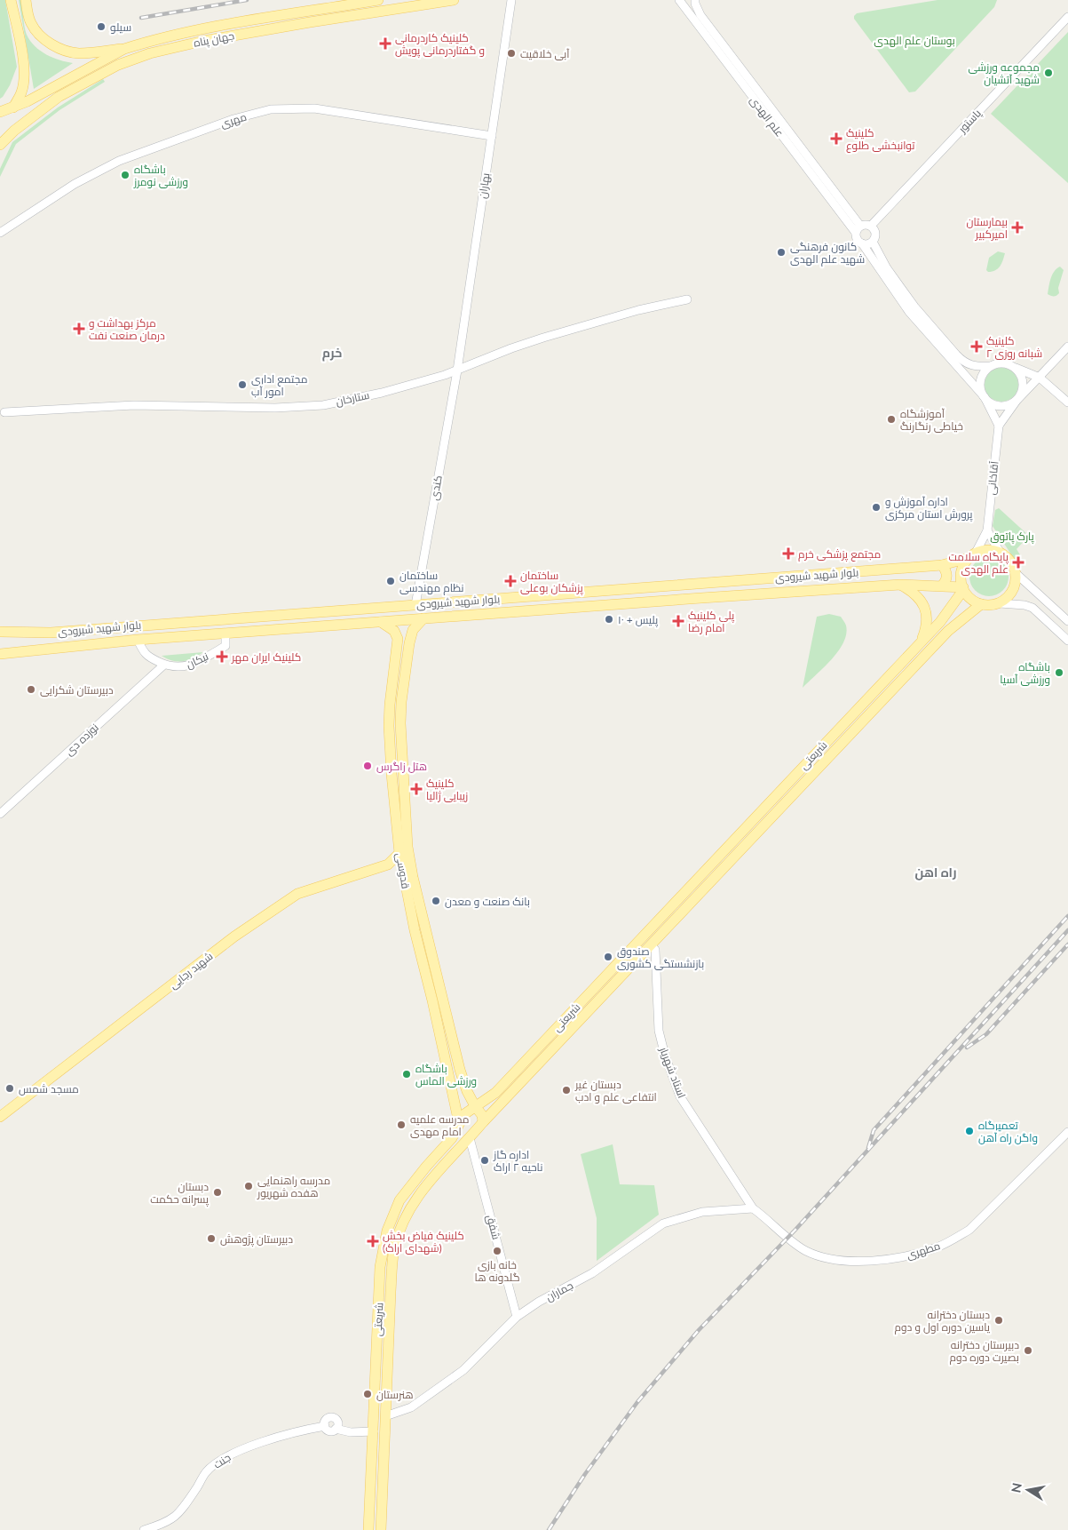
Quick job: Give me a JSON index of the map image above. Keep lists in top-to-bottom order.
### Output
{
  "streets": {
    "main road": [
      "جهان پناه",
      "بلوار شهید شیرودی",
      "شریعتی",
      "قدوسی",
      "شهید رجایی"
    ],
    "street": [
      "علم الهدی",
      "مهری",
      "پاستور",
      "بهاران",
      "ستارخان",
      "آقاخانی",
      "کندی",
      "نیکان",
      "نوزده دی",
      "استاد شهریار",
      "شفق",
      "مطهری",
      "جماران",
      "جنت"
    ]
  },
  "crossings": [
    ["علم الهدی", "پاستور"],
    ["مهری", "بهاران"],
    ["بهاران", "ستارخان"],
    ["بهاران", "کندی"],
    ["ستارخان", "کندی"],
    ["کندی", "بلوار شهید شیرودی"],
    ["بلوار شهید شیرودی", "نیکان"],
    ["بلوار شهید شیرودی", "شریعتی"],
    ["بلوار شهید شیرودی", "قدوسی"],
    ["نیکان", "نوزده دی"],
    ["شریعتی", "قدوسی"],
    ["شریعتی", "استاد شهریار"],
    ["شریعتی", "شفق"],
    ["شریعتی", "جماران"],
    ["قدوسی", "شهید رجایی"],
    ["استاد شهریار", "مطهری"],
    ["استاد شهریار", "جماران"],
    ["شفق", "جماران"],
    ["مطهری", "جماران"]
  ],
  "districts": ["خرم", "راه اهن"],
  "parks": ["بوستان علم الهدی", "پارک پاتوق"],
  "places": {
    "other": [
      "سیلو",
      "آبی خلاقیت",
      "مجموعه ورزشی شهید آتشیان",
      "باشگاه ورزشی نومرز",
      "کانون فرهنگی شهید علم الهدی",
      "مجتمع اداری امور آب",
      "آموزشگاه خیاطی رنگارنگ",
      "اداره آموزش و پرورش استان مرکزی",
      "ساختمان نظام مهندسی",
      "پلیس + ۱۰",
      "باشگاه ورزشی آسیا",
      "دبیرستان شکرایی",
      "هتل زاگرس",
      "بانک صنعت و معدن",
      "صندوق بازنشستگی کشوری",
      "باشگاه ورزشی الماس",
      "مسجد شمس",
      "دبستان غیر انتفاعی علم و ادب",
      "مدرسه علمیه امام مهدی",
      "تعمیرگاه واگن راه آهن",
      "اداره گاز ناحیه ۲ اراک",
      "مدرسه راهنمایی هفده شهریور",
      "دبستان پسرانه حکمت",
      "دبیرستان پژوهش",
      "خانه بازی گلدونه ها",
      "دبستان دخترانه یاسین دوره اول و دوم",
      "دبیرستان دخترانه بصیرت دوره دوم",
      "هنرستان"
    ],
    "health": [
      "کلینیک کاردرمانی و گفتاردرمانی پویش",
      "کلینیک توانبخشی طلوع",
      "بیمارستان امیرکبیر",
      "مرکز بهداشت و درمان صنعت نفت",
      "کلینیک شبانه روزی ۲",
      "مجتمع پزشکی خرم",
      "پایگاه سلامت علم الهدی",
      "ساختمان پزشکان بوعلی",
      "پلی کلینیک امام رضا",
      "کلینیک ایران مهر",
      "کلینیک زیبایی ژالیا",
      "کلینیک فیاض بخش (شهدای اراک)"
    ]
  },
  "north": "left"
}
